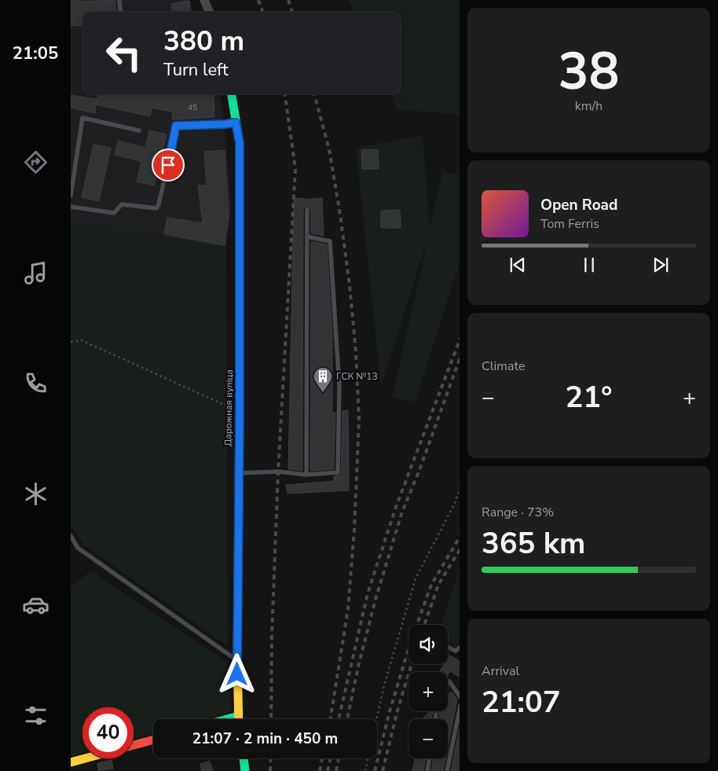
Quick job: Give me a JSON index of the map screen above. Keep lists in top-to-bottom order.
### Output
{
  "streets": {
    "street": ["Дарожная вуліца"]
  },
  "places": {
    "building": ["ГСК №13"]
  },
  "house_numbers": ["45"],
  "page": {
    "tabs": "21:05",
    "tile": [
      ["38", "km/h"],
      "Climate",
      ["Range · 73%", "365 km"],
      ["Arrival", "21:07"]
    ],
    "turn": ["380 m", "Turn left"],
    "song": ["Open Road", "Tom Ferris"],
    "heat": ["−", "21°", "+"],
    "map_buttons": ["+", "−"],
    "limit": "40",
    "trip": "21:07 · 2 min · 450 m"
  }
}
